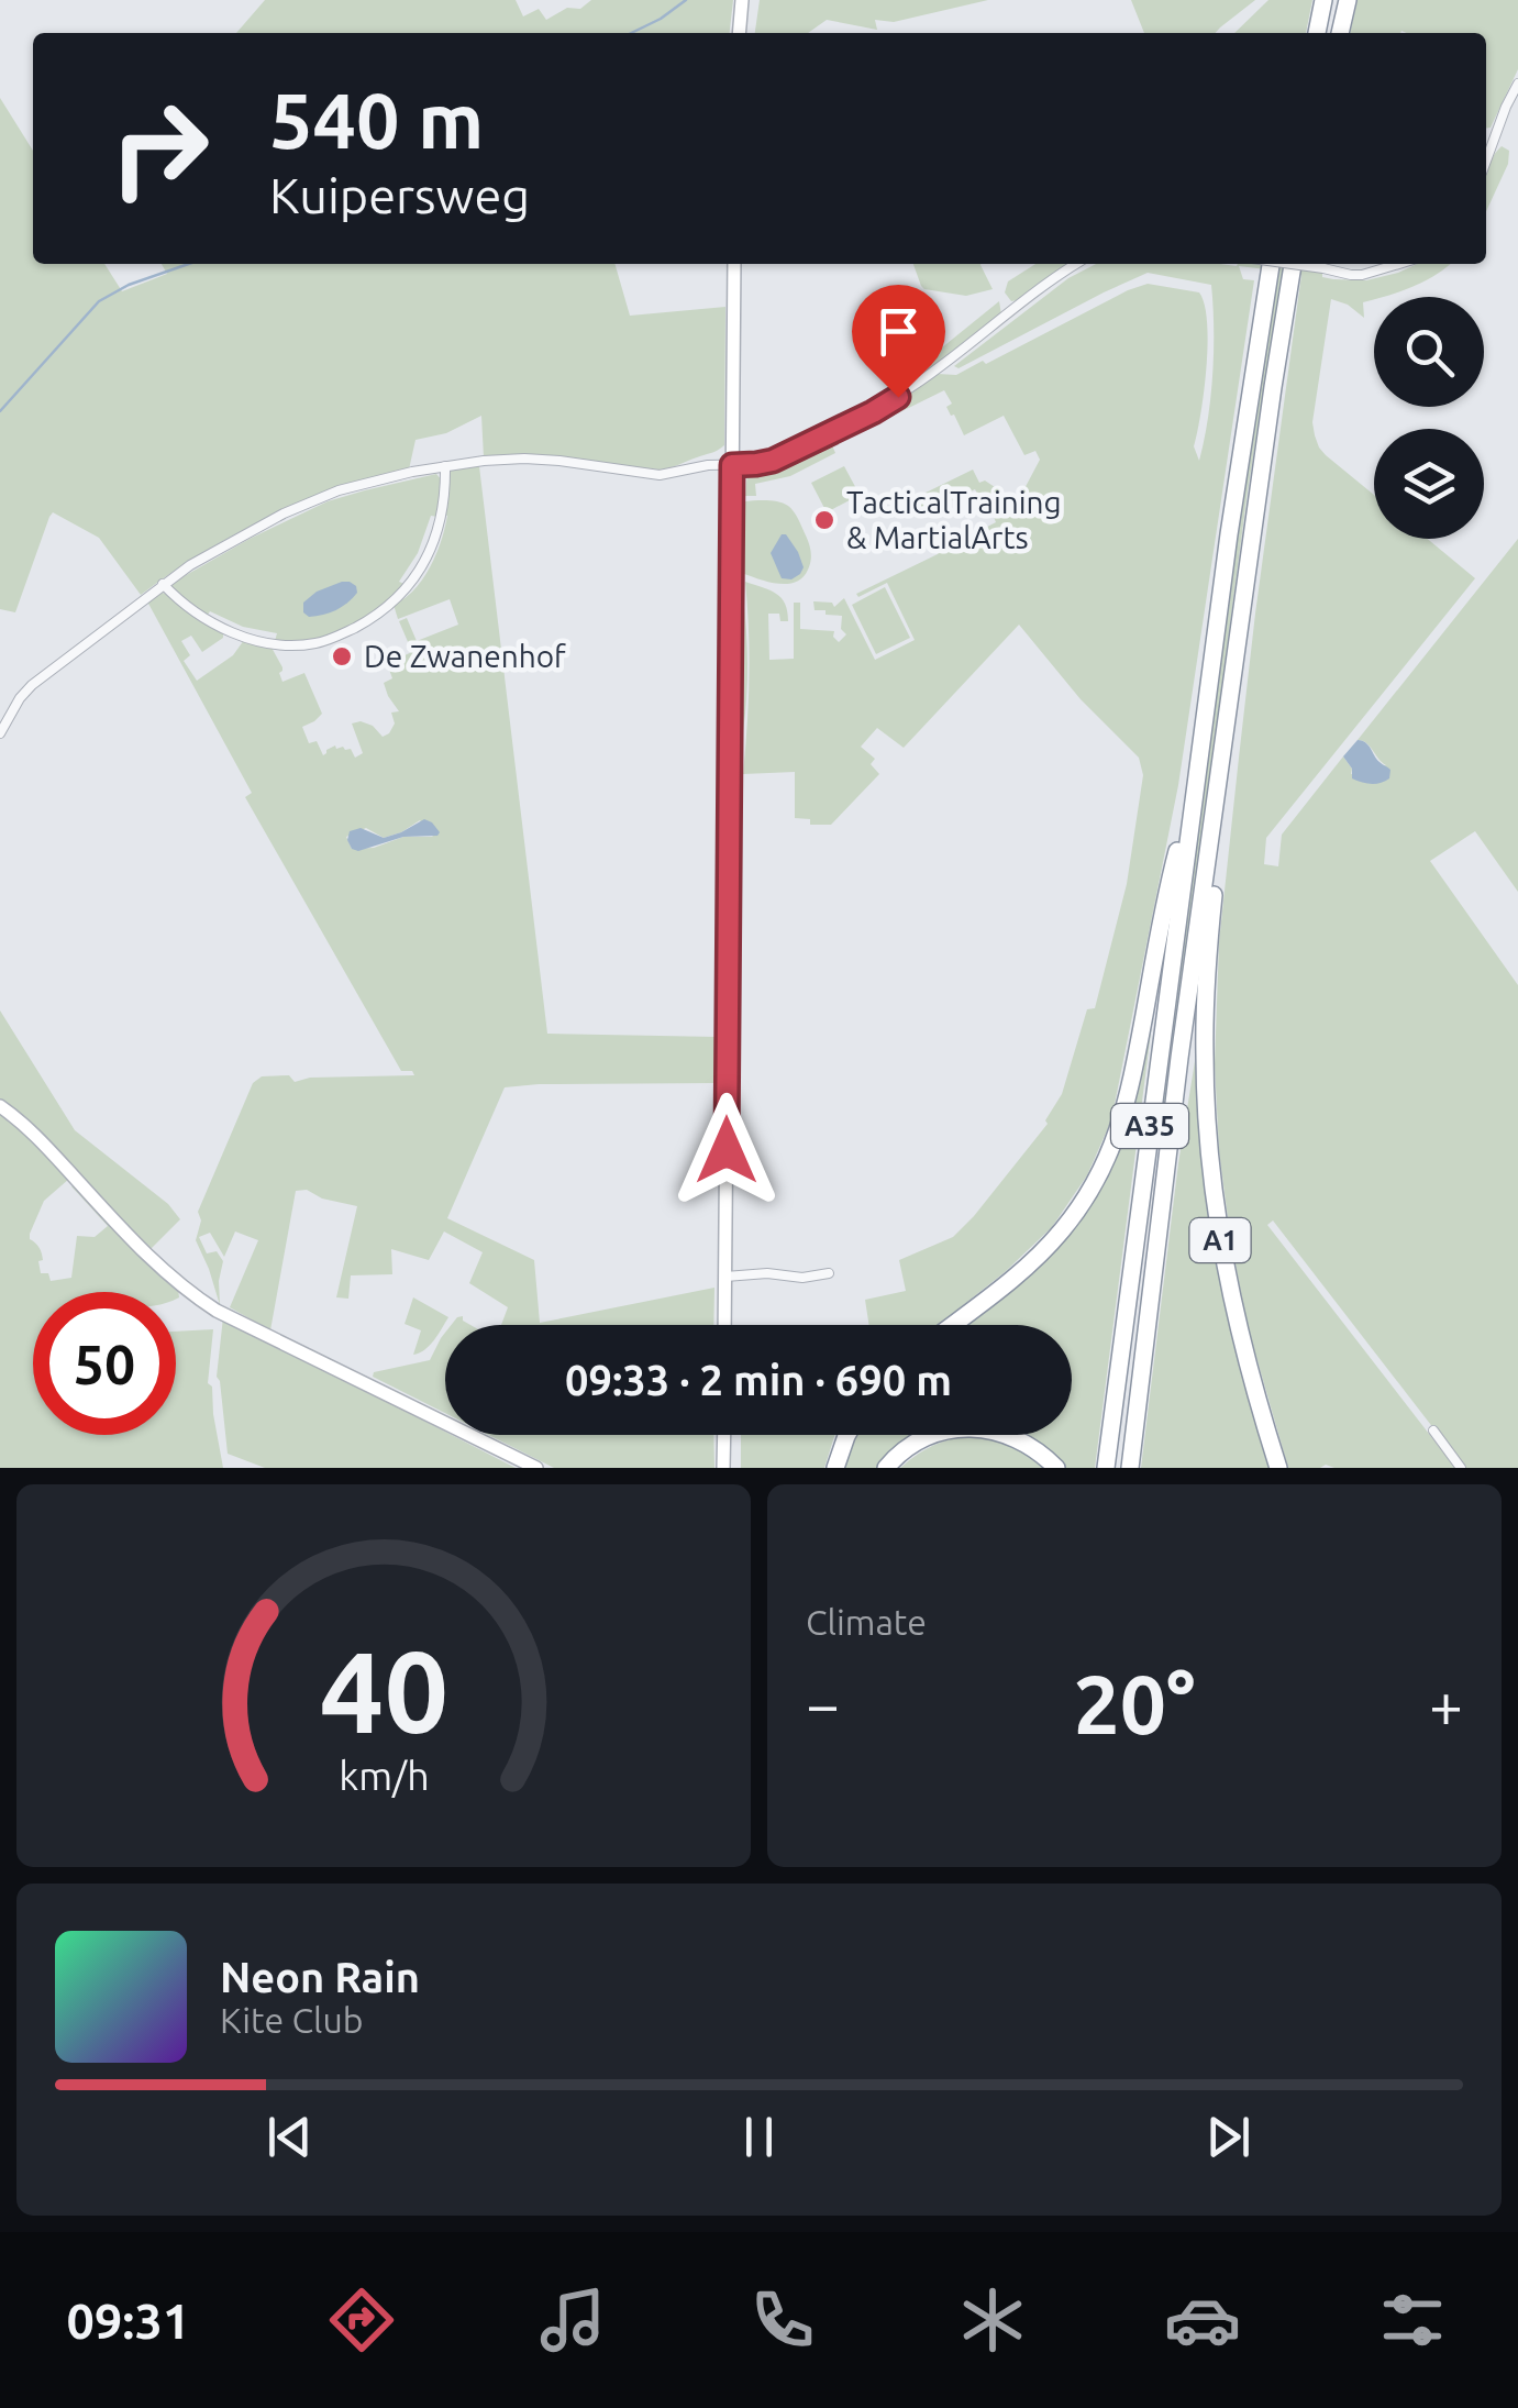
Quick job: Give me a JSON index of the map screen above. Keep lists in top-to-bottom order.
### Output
{
  "streets": {
    "highway": ["A35", "A1"]
  },
  "crossings": [
    ["A35", "A1"]
  ],
  "places": ["TacticalTraining & MartialArts", "De Zwanenhof"],
  "page": {
    "turn": ["540 m", "Kuipersweg"],
    "limit": "50",
    "trip": "09:33 · 2 min · 690 m",
    "tile": "Climate",
    "heat": ["−", "20°", "+"],
    "song": ["Neon Rain", "Kite Club"],
    "tabs": "09:31",
    "gauge": ["40", "km/h"]
  }
}
